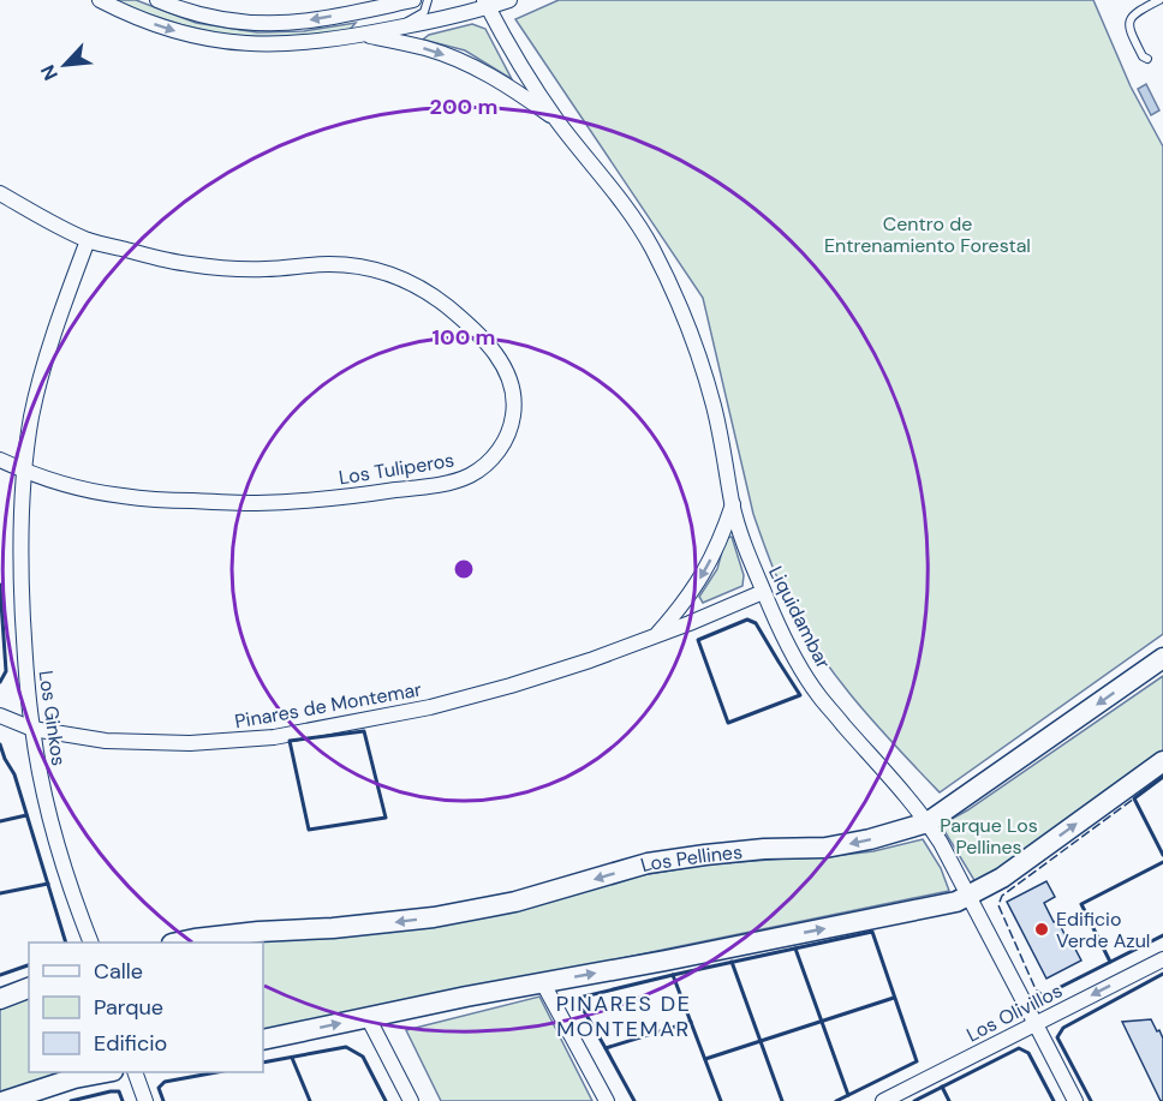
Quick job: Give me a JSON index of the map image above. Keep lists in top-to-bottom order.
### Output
{
  "streets": {
    "main road": ["Los Pellines"],
    "street": [
      "Los Tuliperos",
      "Liquidambar",
      "Pinares de Montemar",
      "Los Ginkos",
      "Los Olivillos"
    ]
  },
  "crossings": [
    ["Los Tuliperos", "Los Ginkos"],
    ["Liquidambar", "Pinares de Montemar"],
    ["Liquidambar", "Los Pellines"],
    ["Liquidambar", "Los Olivillos"],
    ["Pinares de Montemar", "Los Ginkos"]
  ],
  "one_way": ["Los Olivillos"],
  "districts": ["PINARES DE MONTEMAR"],
  "parks": ["Centro de Entrenamiento Forestal", "Parque Los Pellines"],
  "places": ["Edificio Verde Azul"],
  "legend": ["Calle", "Parque", "Edificio"],
  "north": "bottom left",
  "rings": ["200 m", "100 m"]
}
